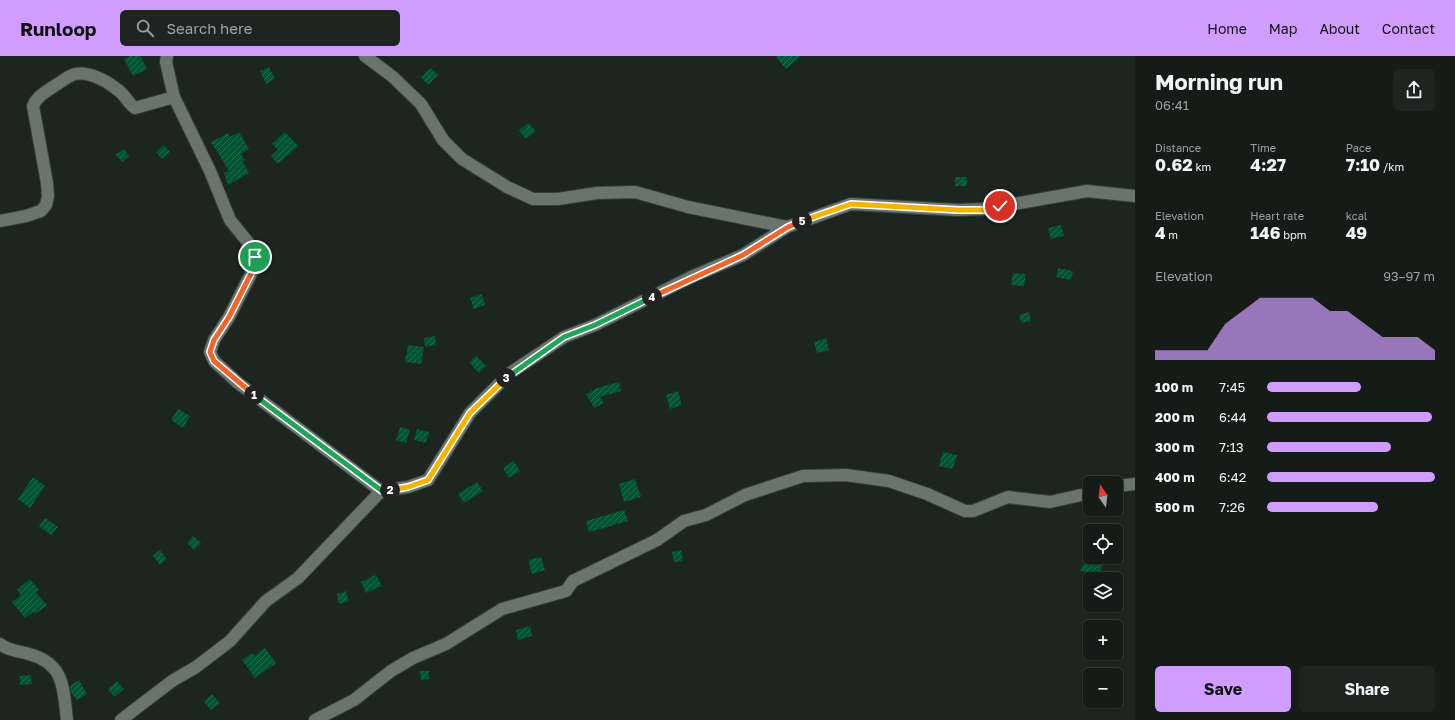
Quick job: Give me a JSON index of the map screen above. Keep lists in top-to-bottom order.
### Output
{
  "north": "top",
  "page": {
    "header": "Runloop",
    "search": "Search here",
    "nav": [
      "Home",
      "Map",
      "About",
      "Contact"
    ],
    "heading": ["Morning run", "06:41"],
    "stats": [
      ["Distance", "0.62 km"],
      ["Time", "4:27"],
      ["Pace", "7:10 /km"],
      ["Elevation", "4 m"],
      ["Heart rate", "146 bpm"],
      ["kcal", "49"]
    ],
    "pins": [
      "5",
      "4",
      "3",
      "1",
      "2"
    ],
    "chart": ["Elevation", "93–97 m"],
    "list": [
      {
        "name": "100 m",
        "note": "7:45"
      },
      {
        "name": "200 m",
        "note": "6:44"
      },
      {
        "name": "300 m",
        "note": "7:13"
      },
      {
        "name": "400 m",
        "note": "6:42"
      },
      {
        "name": "500 m",
        "note": "7:26"
      }
    ],
    "map_buttons": ["+", "−"],
    "buttons": ["Save", "Share"]
  }
}
